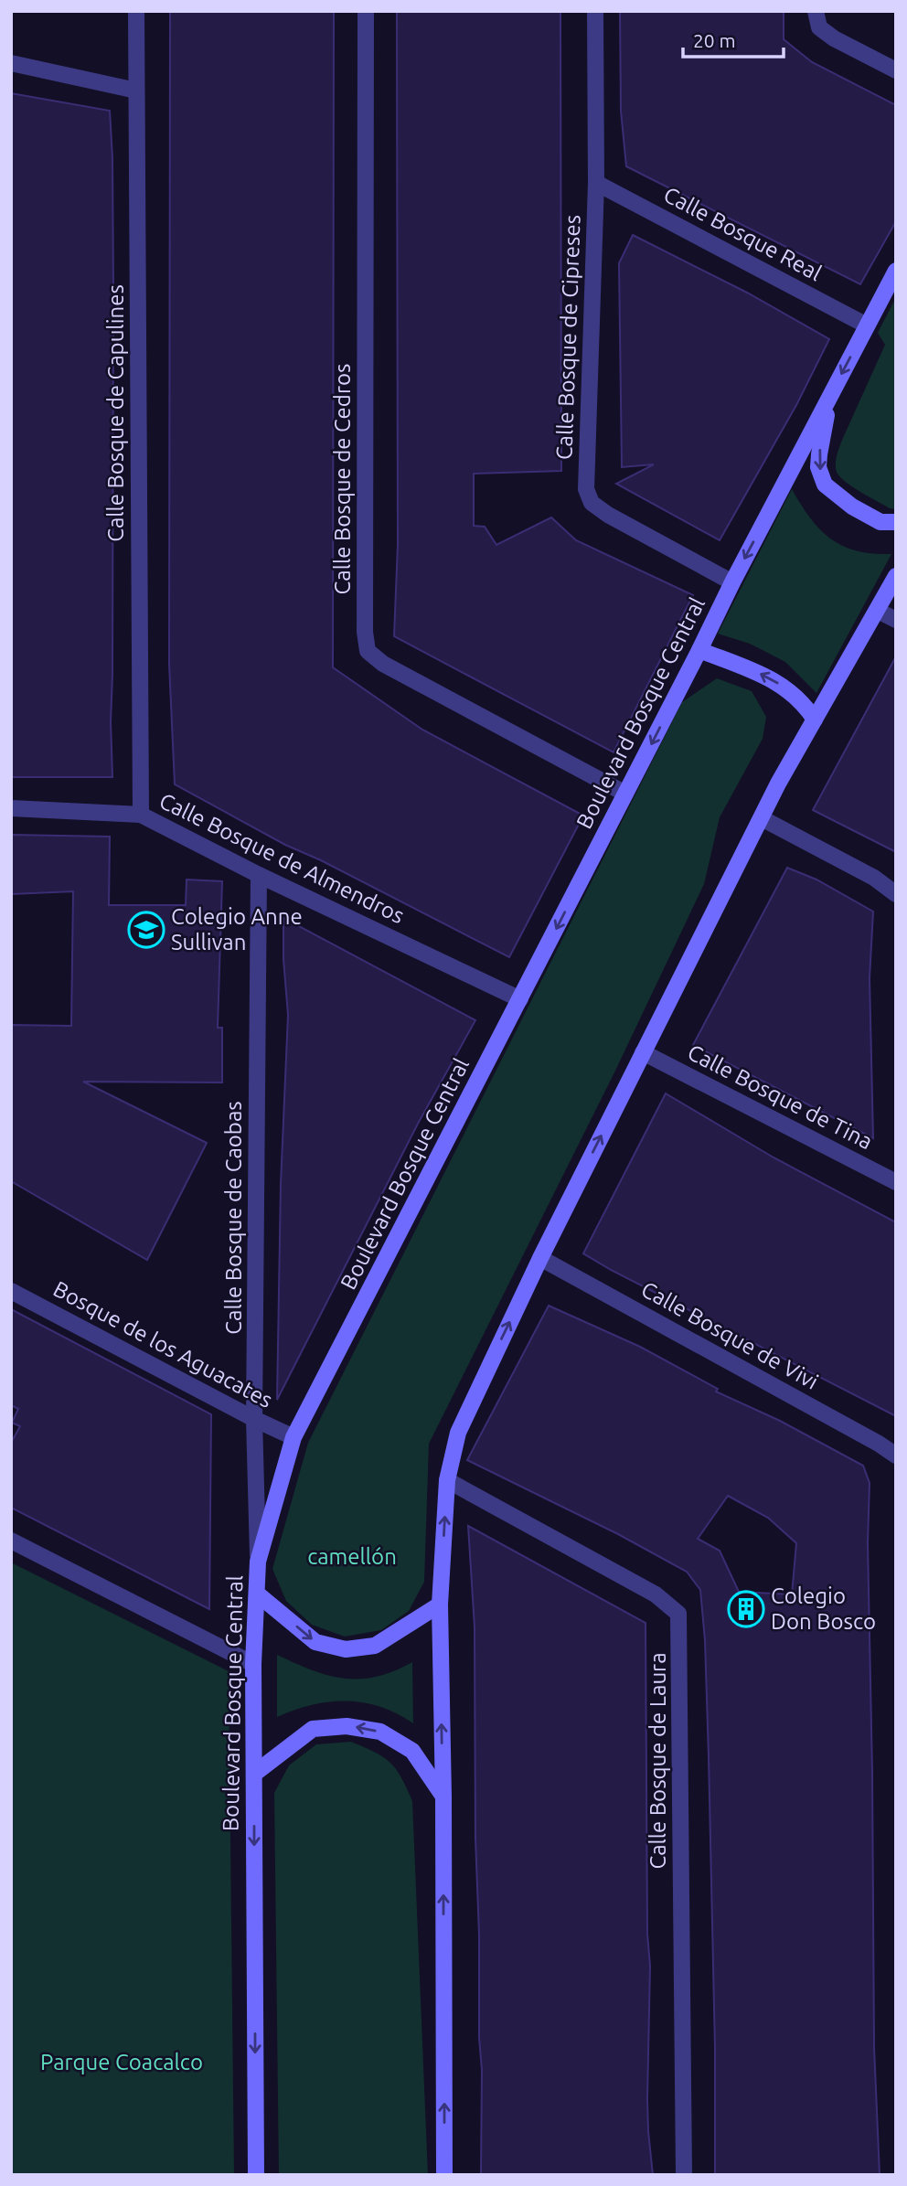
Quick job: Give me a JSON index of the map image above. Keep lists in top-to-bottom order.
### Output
{
  "streets": {
    "street": [
      "Calle Bosque Real",
      "Calle Bosque de Cipreses",
      "Calle Bosque de Capulines",
      "Calle Bosque de Cedros",
      "Boulevard Bosque Central",
      "Calle Bosque de Almendros",
      "Calle Bosque de Tina",
      "Calle Bosque de Caobas",
      "Calle Bosque de Vivi",
      "Bosque de los Aguacates",
      "Calle Bosque de Laura"
    ]
  },
  "crossings": [
    ["Calle Bosque Real", "Calle Bosque de Cipreses"],
    ["Calle Bosque Real", "Boulevard Bosque Central"],
    ["Calle Bosque de Cipreses", "Boulevard Bosque Central"],
    ["Calle Bosque de Capulines", "Calle Bosque de Almendros"],
    ["Calle Bosque de Cedros", "Boulevard Bosque Central"],
    ["Boulevard Bosque Central", "Calle Bosque de Almendros"],
    ["Boulevard Bosque Central", "Calle Bosque de Caobas"],
    ["Boulevard Bosque Central", "Bosque de los Aguacates"],
    ["Calle Bosque de Almendros", "Calle Bosque de Caobas"],
    ["Calle Bosque de Caobas", "Bosque de los Aguacates"]
  ],
  "parks": ["camellón", "Parque Coacalco"],
  "places": {
    "school or university": ["Colegio Anne Sullivan"],
    "building": ["Colegio Don Bosco"]
  },
  "scale_bar": "20 m"
}
